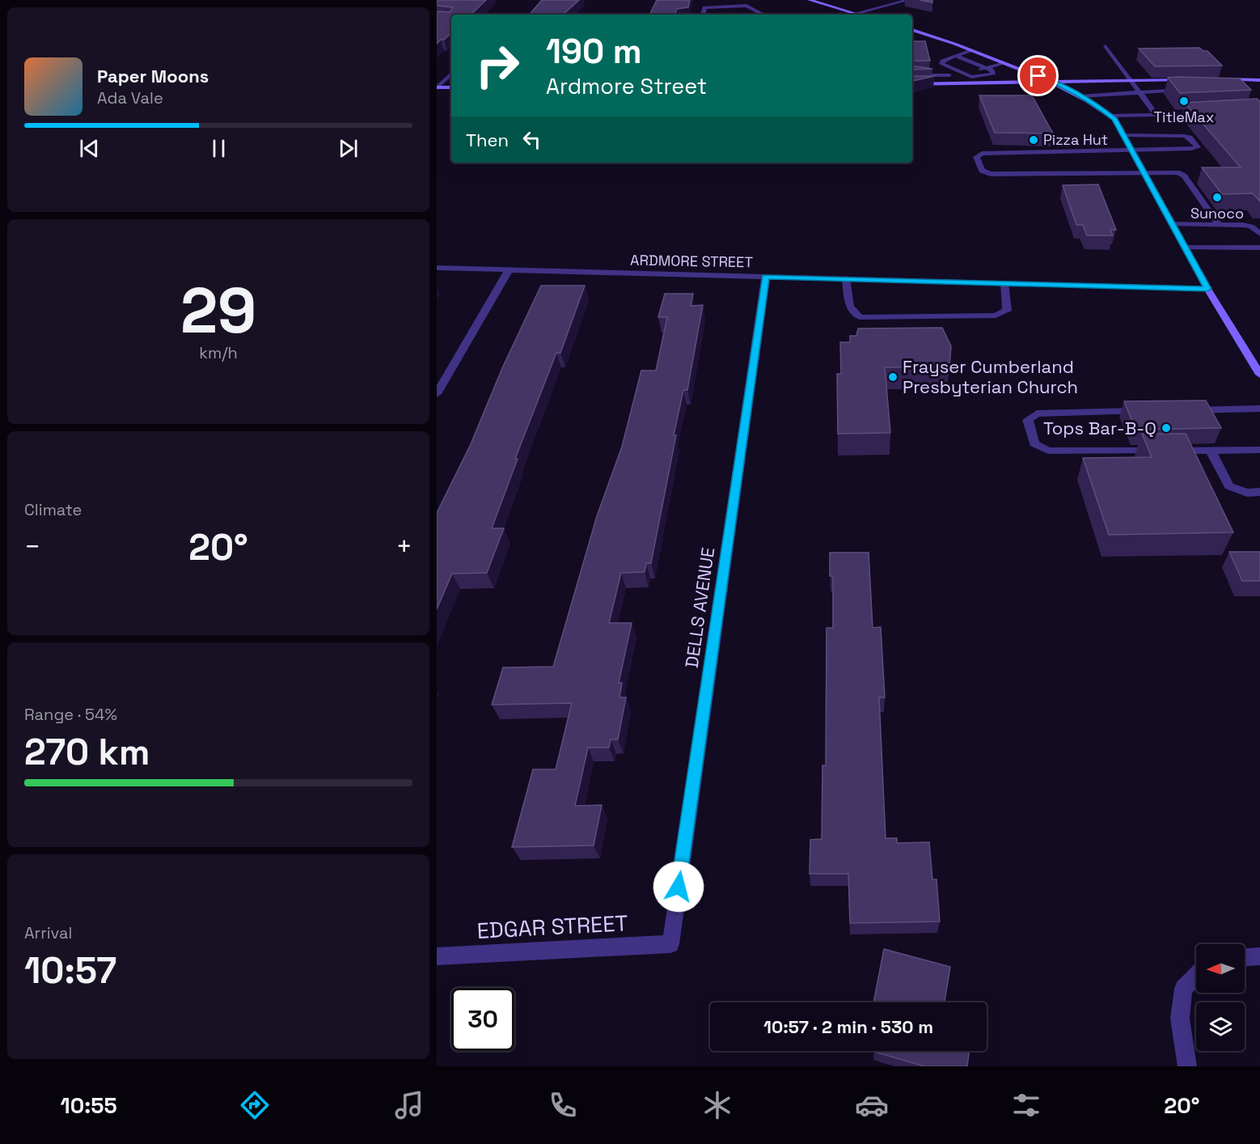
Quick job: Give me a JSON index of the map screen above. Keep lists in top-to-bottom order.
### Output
{
  "streets": {
    "street": ["ARDMORE STREET", "DELLS AVENUE", "EDGAR STREET"]
  },
  "crossings": [
    ["ARDMORE STREET", "DELLS AVENUE"],
    ["DELLS AVENUE", "EDGAR STREET"]
  ],
  "places": [
    "TitleMax",
    "Pizza Hut",
    "Sunoco",
    "Frayser Cumberland Presbyterian Church",
    "Tops Bar-B-Q"
  ],
  "north": "left",
  "page": {
    "turn": ["190 m", "Ardmore Street"],
    "song": ["Paper Moons", "Ada Vale"],
    "then": "Then",
    "tile": [
      ["29", "km/h"],
      "Climate",
      ["Range · 54%", "270 km"],
      ["Arrival", "10:57"]
    ],
    "heat": ["−", "20°", "+"],
    "limit": "30",
    "trip": "10:57 · 2 min · 530 m",
    "tabs": ["10:55", "20°"]
  }
}
